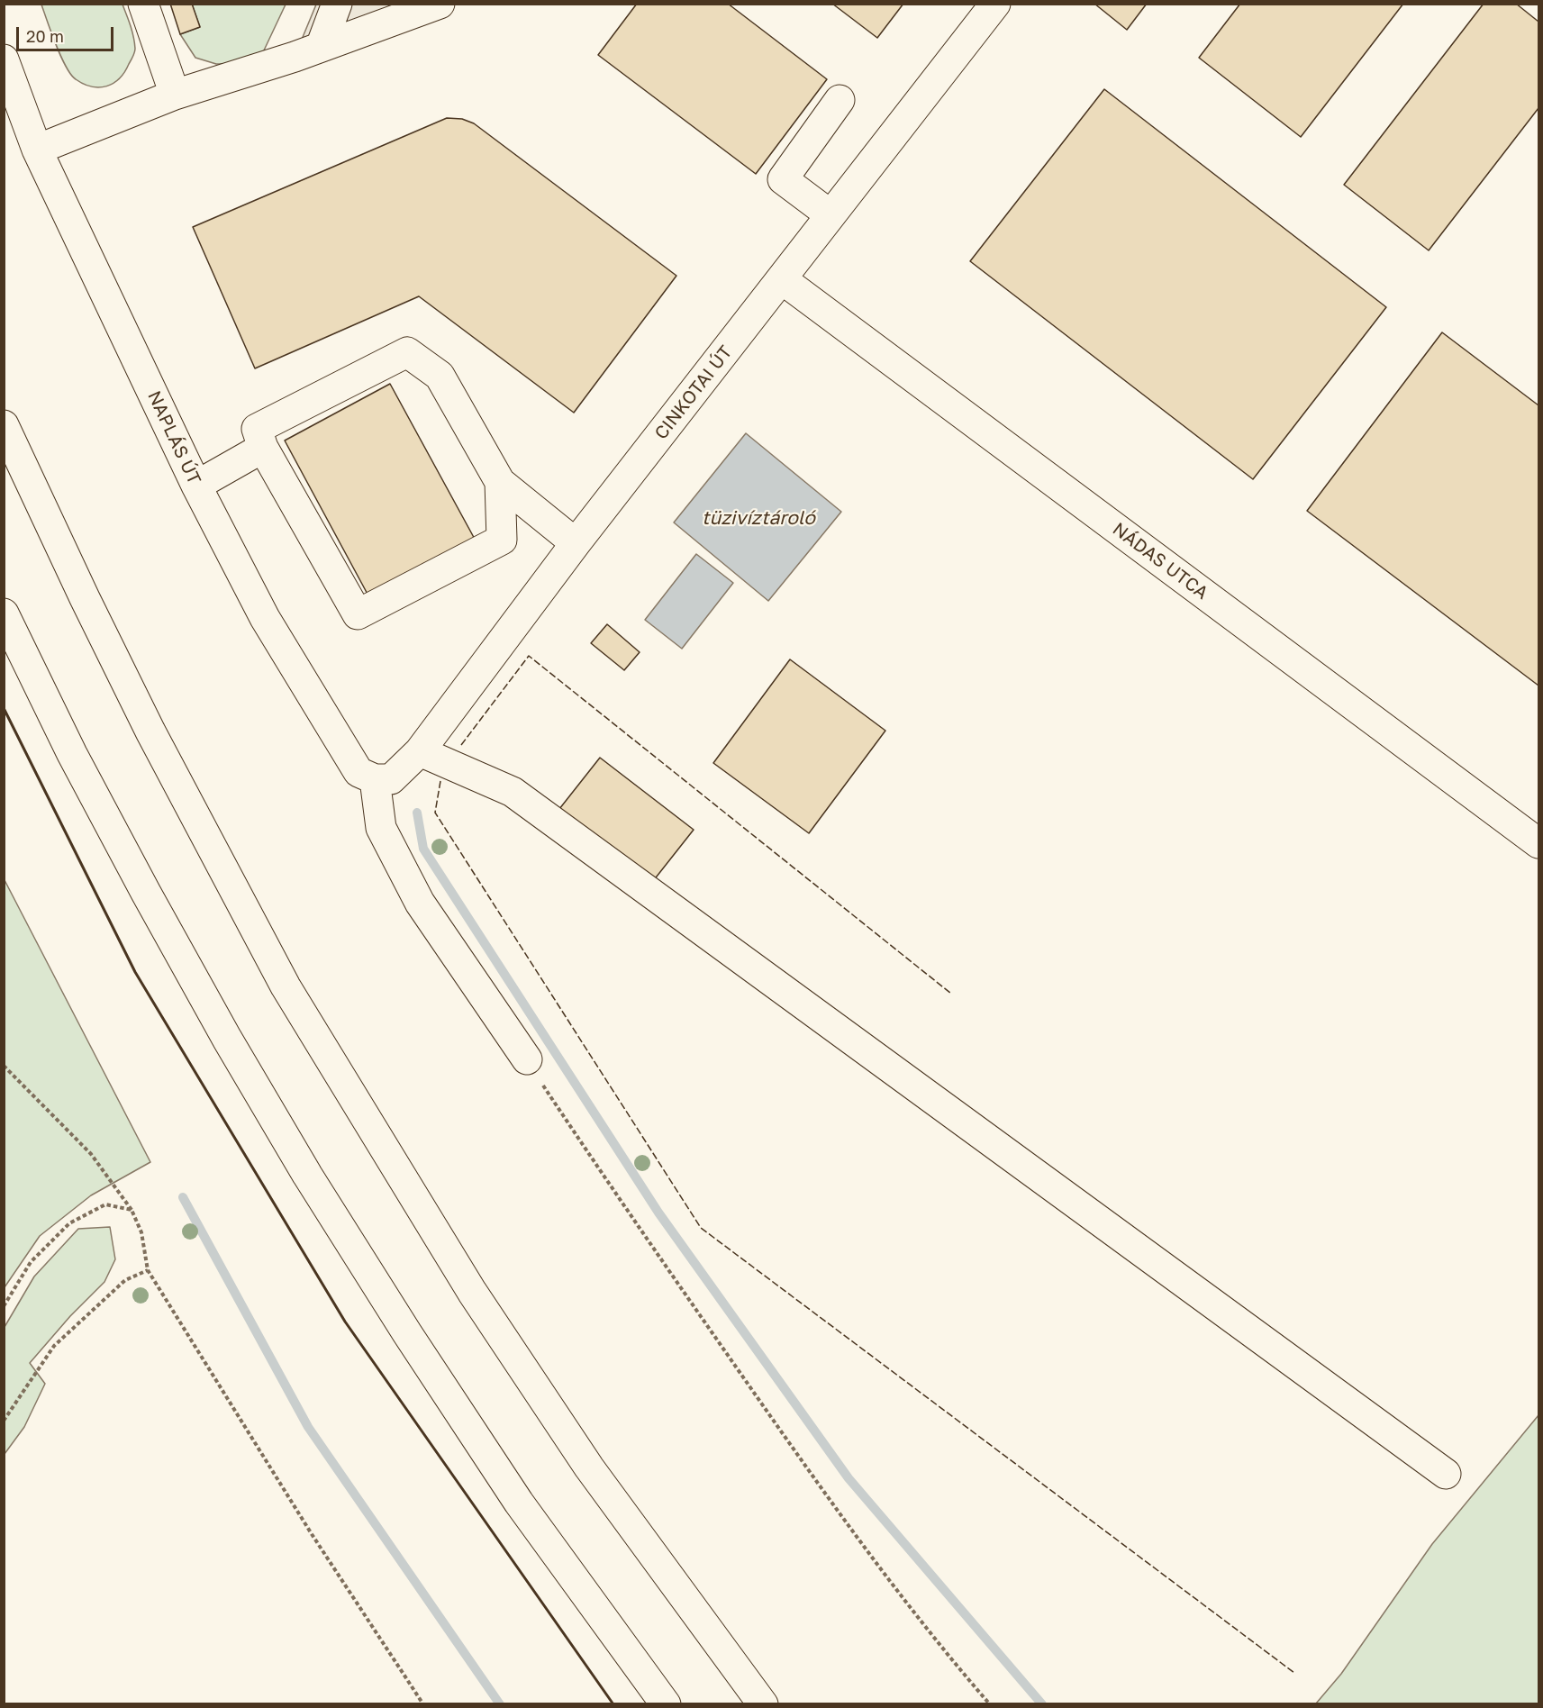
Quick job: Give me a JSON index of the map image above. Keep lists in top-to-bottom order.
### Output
{
  "streets": {
    "main road": ["CINKOTAI ÚT", "NAPLÁS ÚT", "NÁDAS UTCA"]
  },
  "crossings": [
    ["CINKOTAI ÚT", "NAPLÁS ÚT"],
    ["CINKOTAI ÚT", "NÁDAS UTCA"]
  ],
  "water": ["tüzivíztároló"],
  "scale_bar": "20 m"
}
